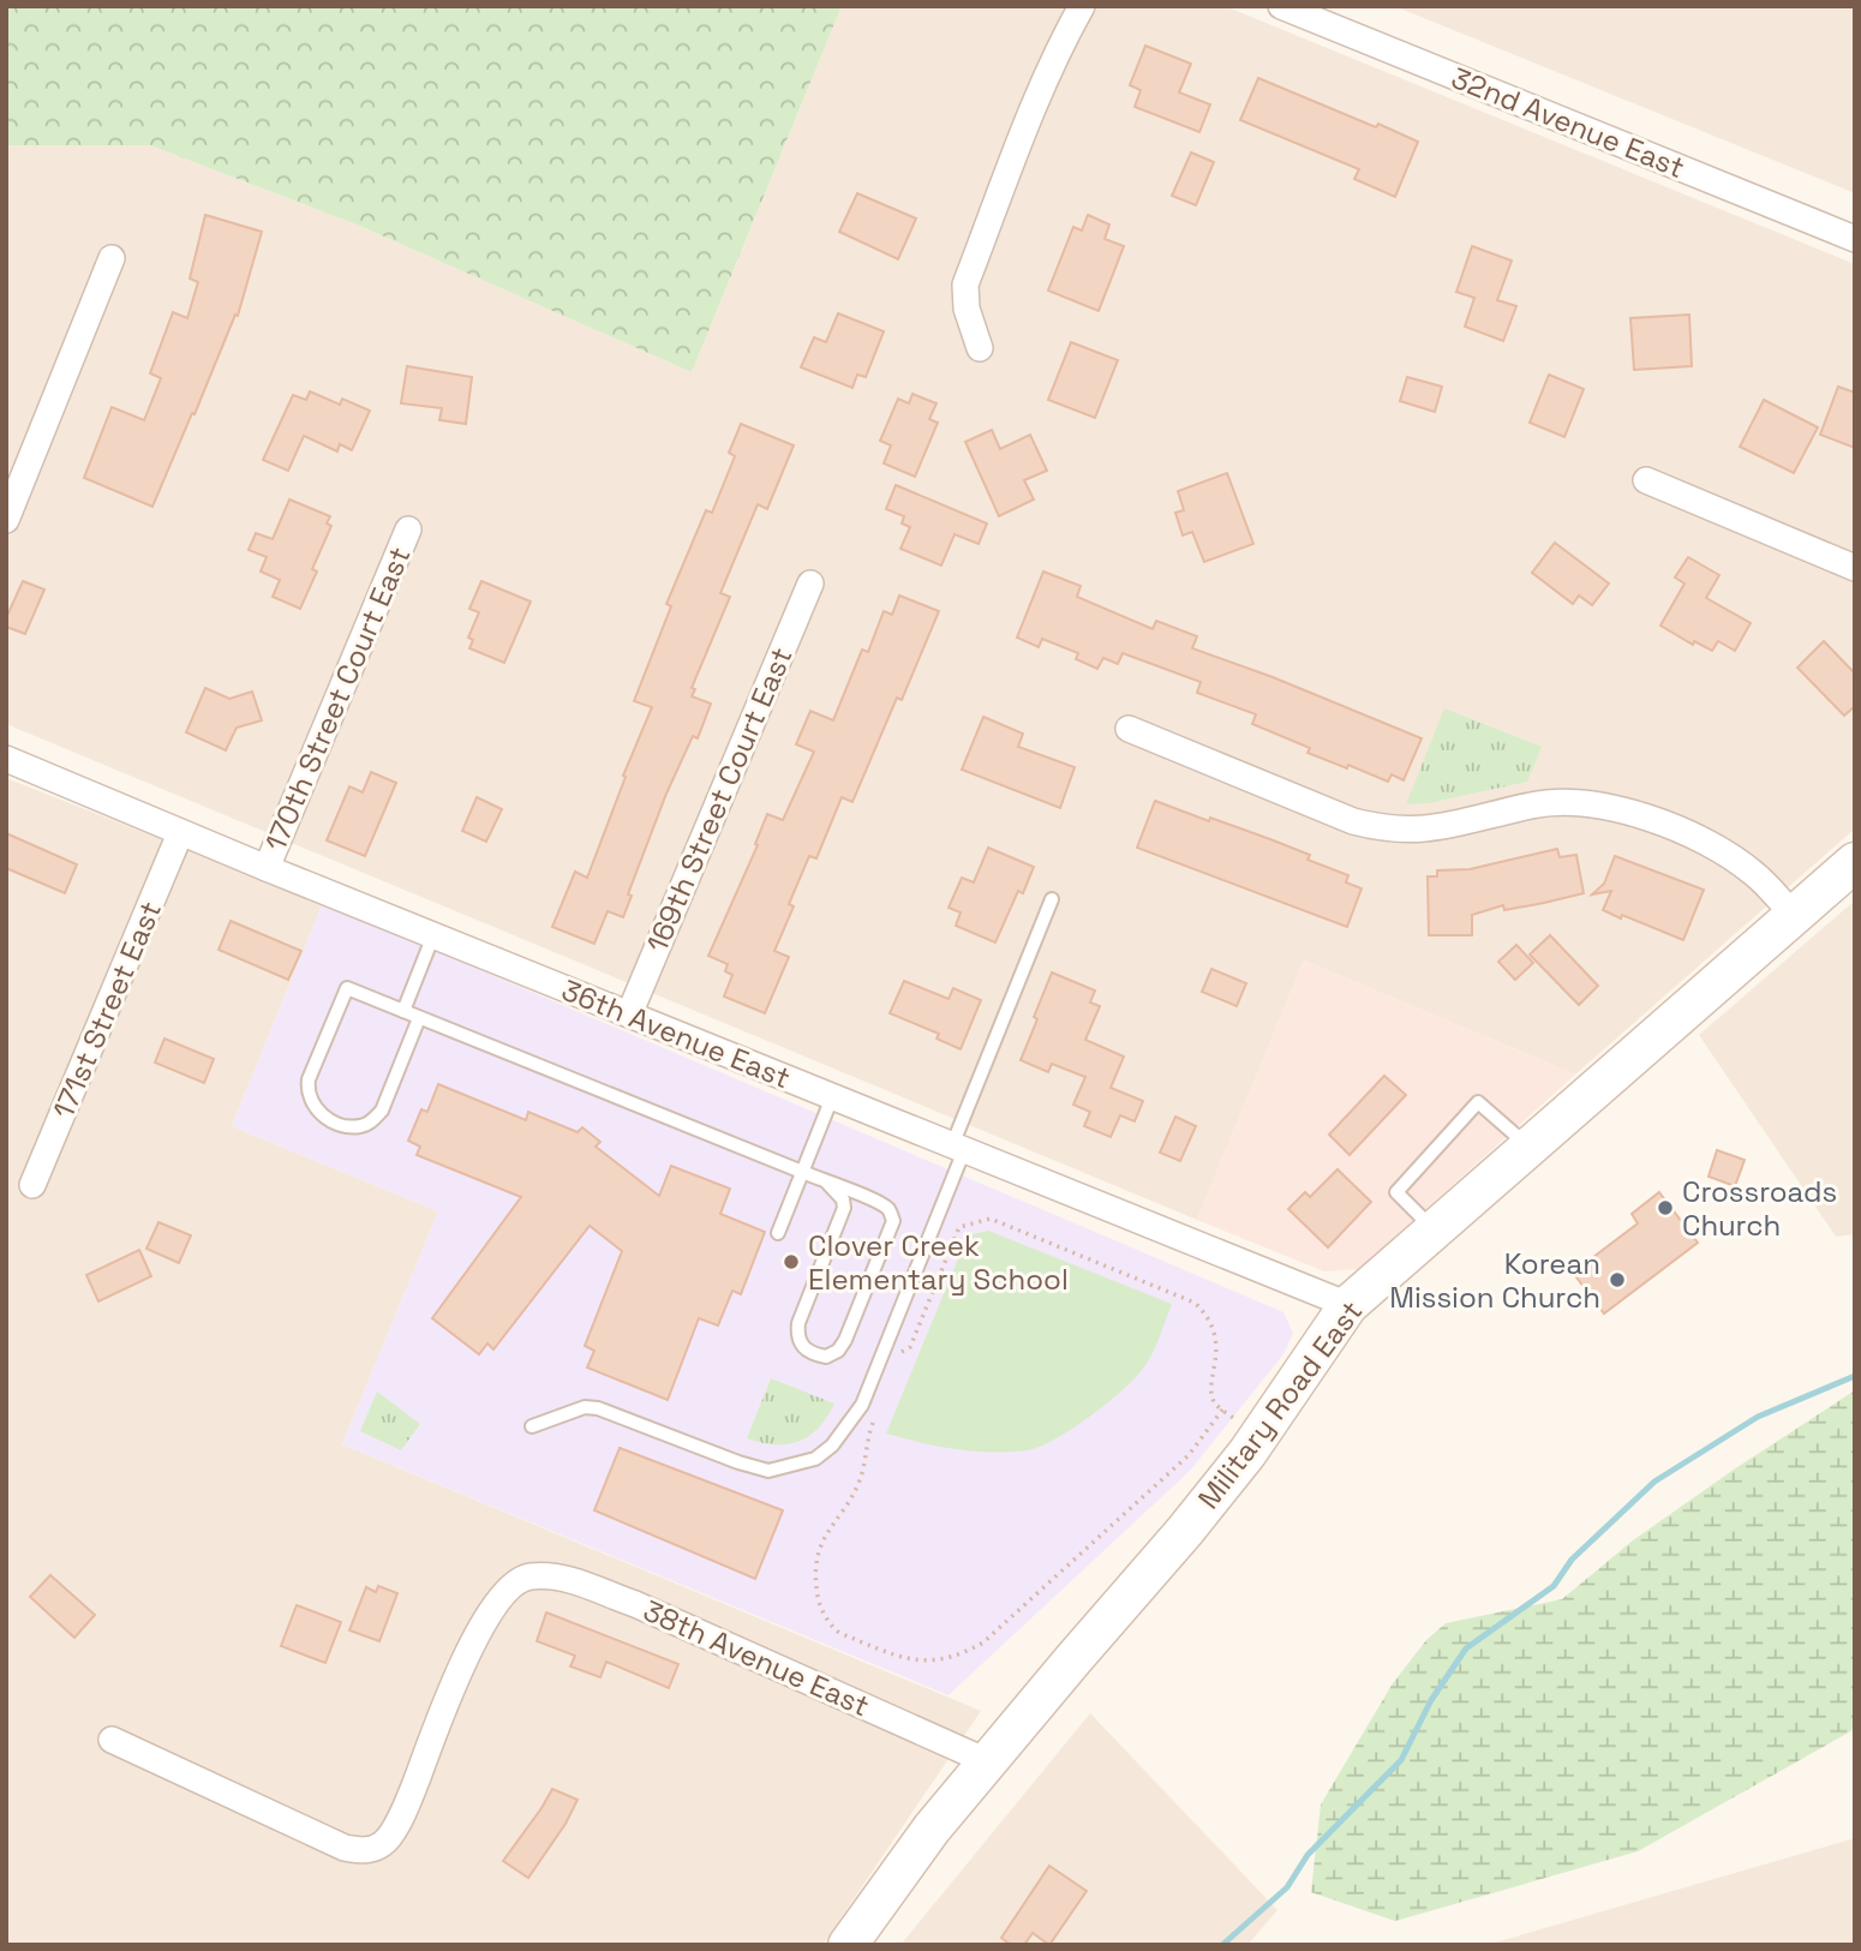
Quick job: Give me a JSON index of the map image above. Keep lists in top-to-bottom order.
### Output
{
  "streets": {
    "street": [
      "32nd Avenue East",
      "170th Street Court East",
      "169th Street Court East",
      "171st Street East",
      "36th Avenue East",
      "Military Road East",
      "38th Avenue East"
    ]
  },
  "crossings": [
    ["170th Street Court East", "36th Avenue East"],
    ["169th Street Court East", "36th Avenue East"],
    ["171st Street East", "36th Avenue East"],
    ["36th Avenue East", "Military Road East"],
    ["Military Road East", "38th Avenue East"]
  ],
  "places": ["Crossroads Church", "Clover Creek Elementary School", "Korean Mission Church"]
}
